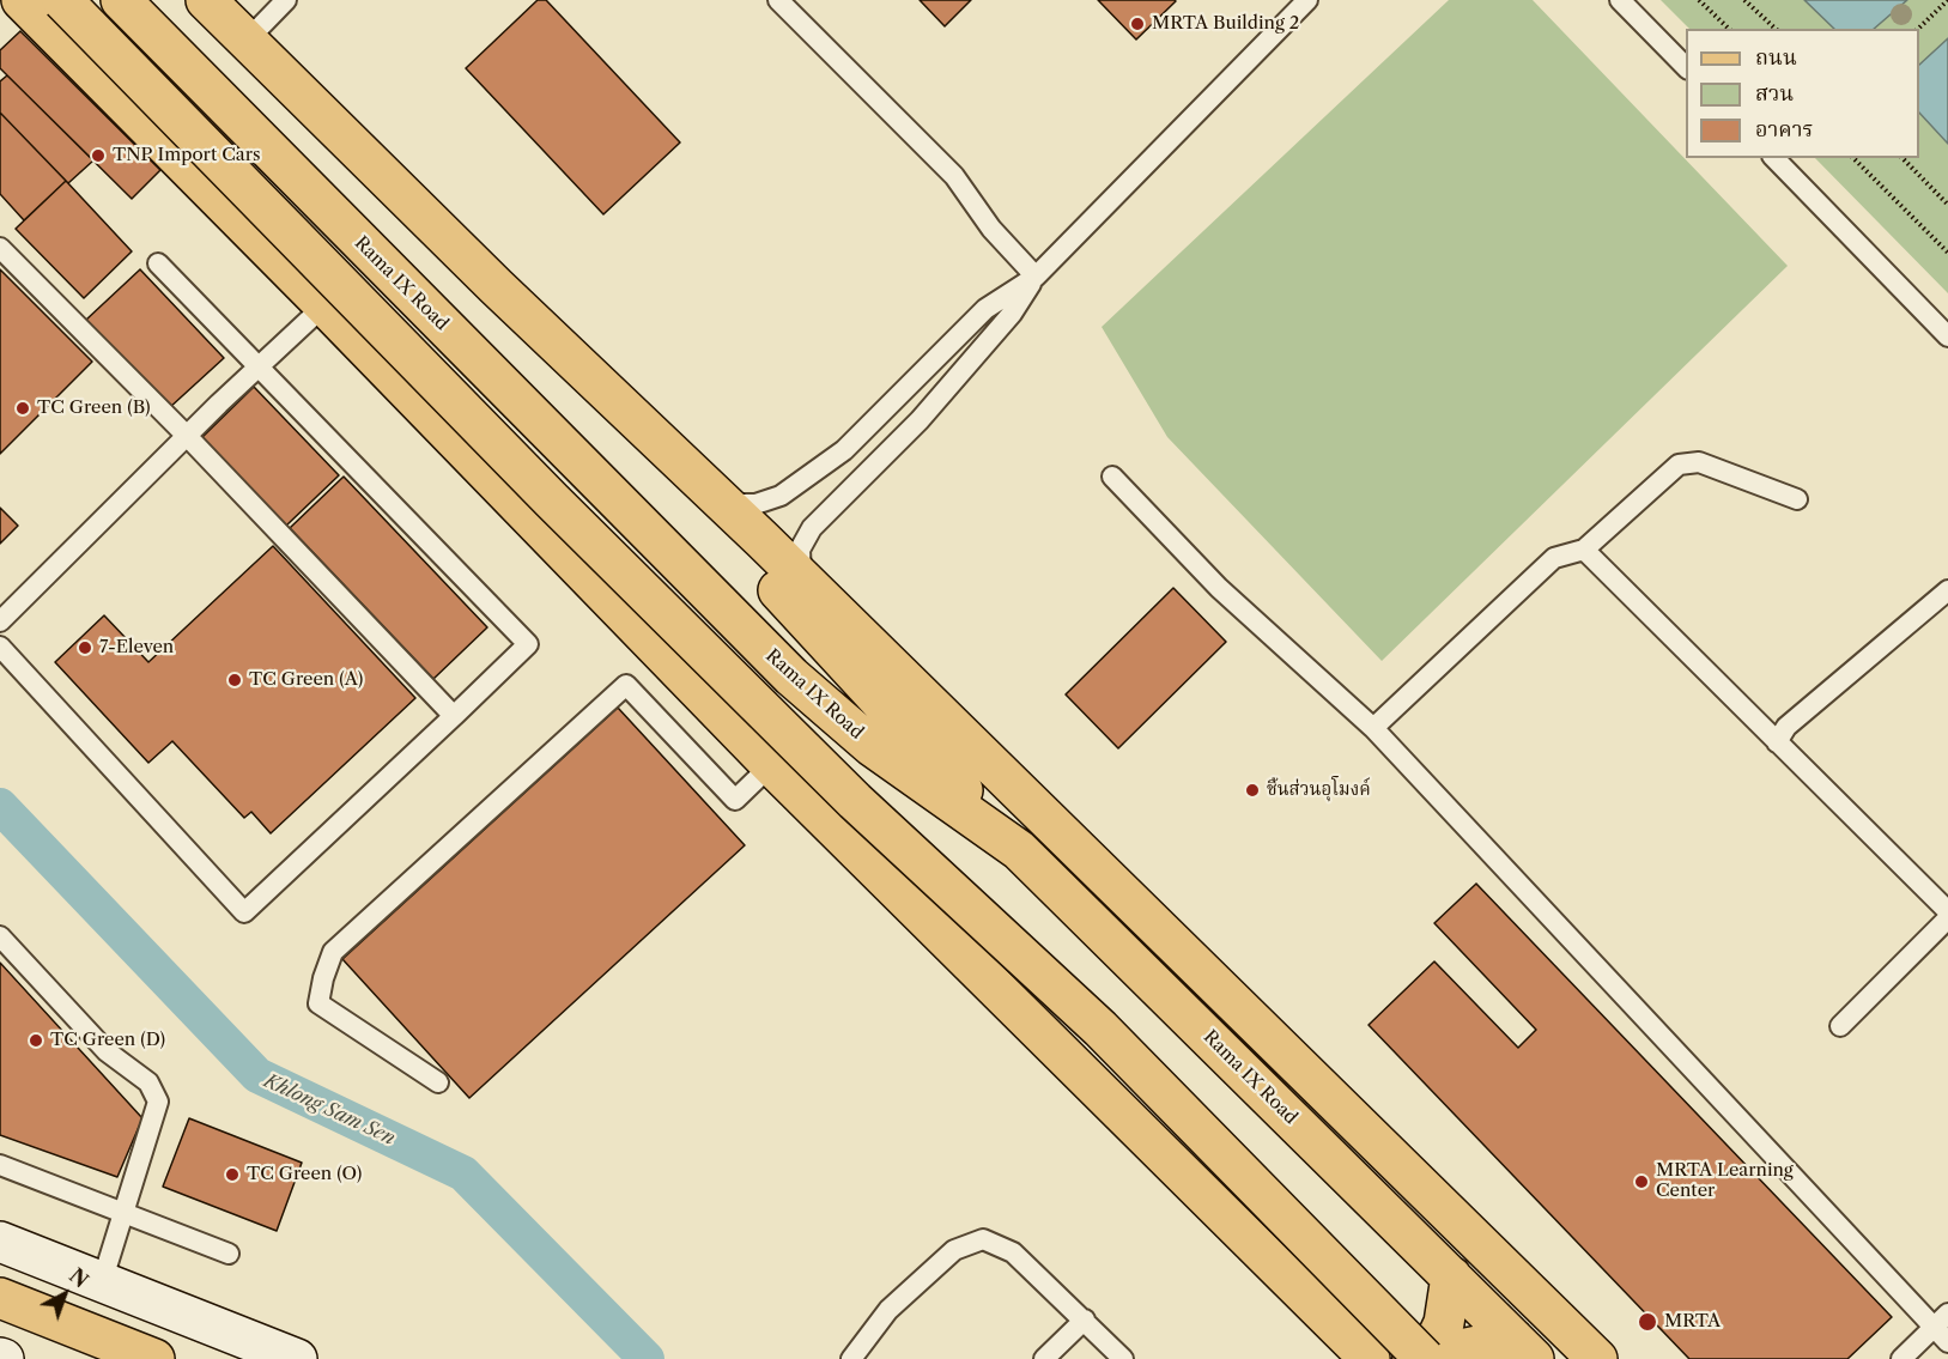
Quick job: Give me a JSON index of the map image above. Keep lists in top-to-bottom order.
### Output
{
  "streets": {
    "main road": ["Rama IX Road"]
  },
  "water": ["Khlong Sam Sen"],
  "places": [
    "MRTA Building 2",
    "TNP Import Cars",
    "TC Green (B)",
    "7-Eleven",
    "TC Green (A)",
    "ชิ้นส่วนอุโมงค์",
    "TC Green (D)",
    "TC Green (O)",
    "MRTA Learning Center",
    "MRTA"
  ],
  "legend": ["ถนน", "สวน", "อาคาร"],
  "north": "top right"
}
